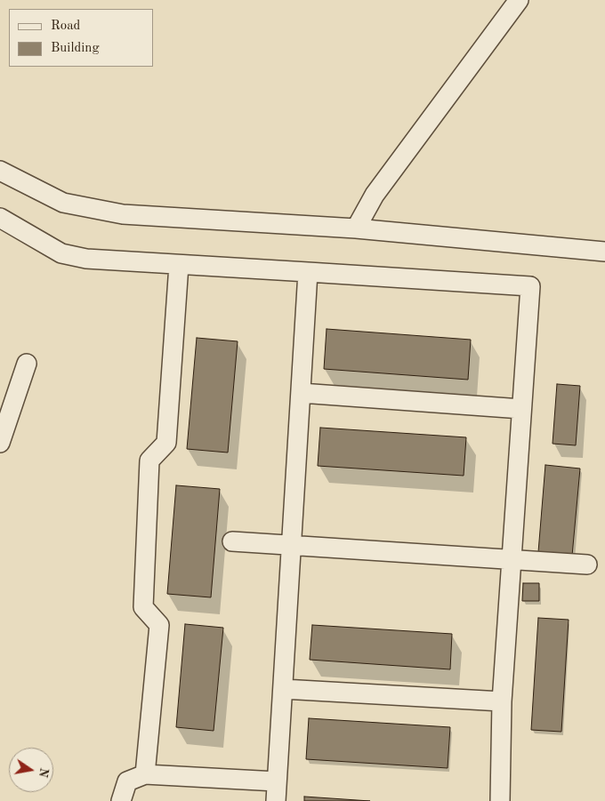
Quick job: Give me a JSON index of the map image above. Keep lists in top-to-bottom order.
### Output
{
  "legend": ["Road", "Building"],
  "north": "right"
}
